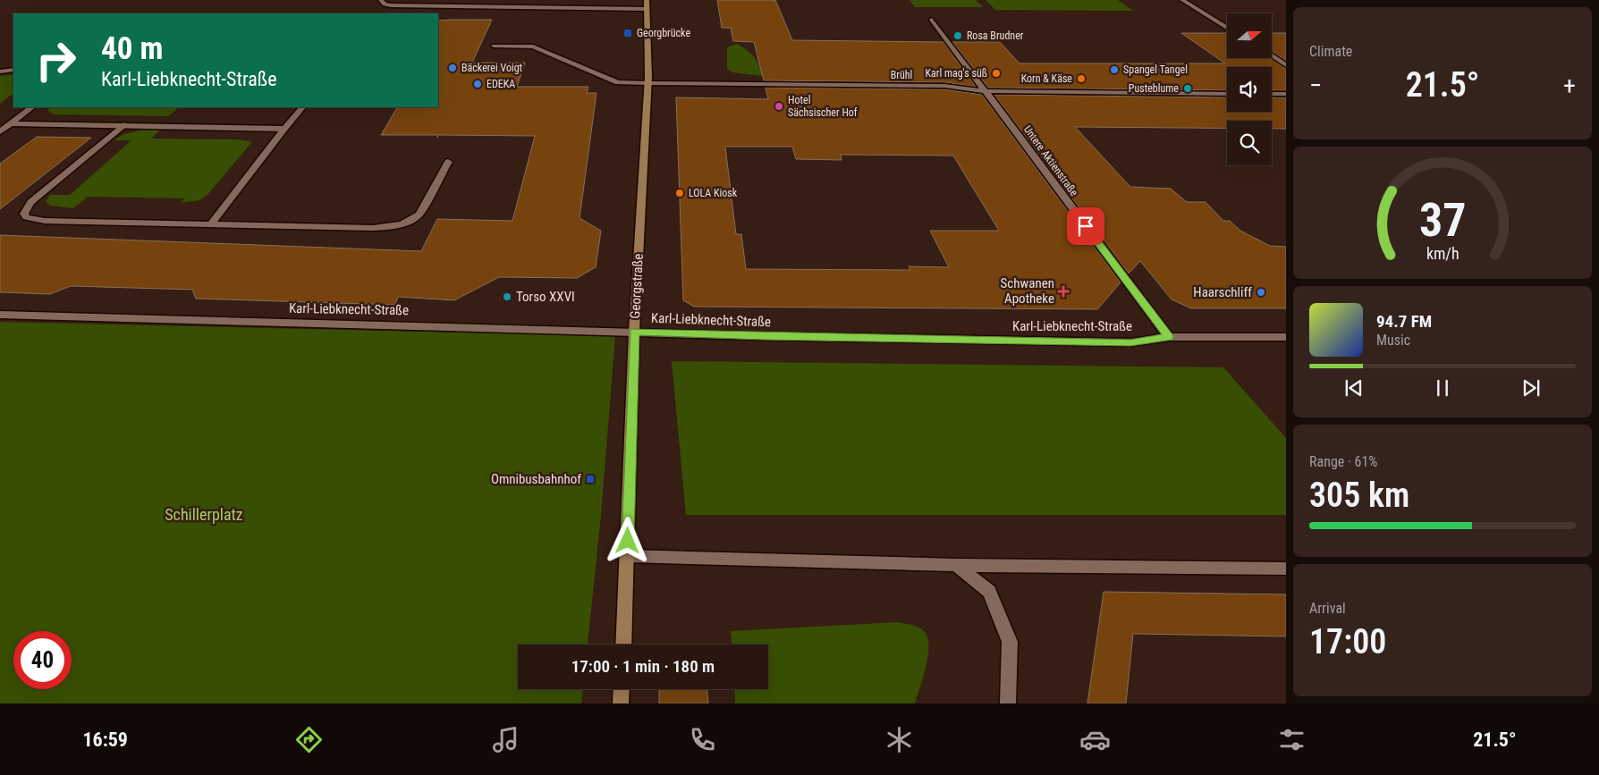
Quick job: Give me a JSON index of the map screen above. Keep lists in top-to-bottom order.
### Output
{
  "streets": {
    "street": [
      "Brühl",
      "Untere Aktienstraße",
      "Georgstraße",
      "Karl-Liebknecht-Straße"
    ]
  },
  "crossings": [
    ["Brühl", "Untere Aktienstraße"],
    ["Brühl", "Georgstraße"],
    ["Untere Aktienstraße", "Karl-Liebknecht-Straße"],
    ["Georgstraße", "Karl-Liebknecht-Straße"]
  ],
  "parks": ["Schillerplatz"],
  "places": {
    "transit": ["Georgbrücke", "Omnibusbahnhof"],
    "other": [
      "Rosa Brudner",
      "Bäckerei Voigt",
      "Spangel Tangel",
      "Karl mag's süß",
      "Korn & Käse",
      "EDEKA",
      "Pusteblume",
      "Hotel Sächsischer Hof",
      "LOLA Kiosk",
      "Haarschliff",
      "Torso XXVI"
    ],
    "health": ["Schwanen Apotheke"]
  },
  "north": "right",
  "page": {
    "tile": [
      "Climate",
      ["Range · 61%", "305 km"],
      ["Arrival", "17:00"]
    ],
    "turn": ["40 m", "Karl-Liebknecht-Straße"],
    "heat": ["−", "21.5°", "+"],
    "song": ["94.7 FM", "Music"],
    "limit": "40",
    "trip": "17:00 · 1 min · 180 m",
    "tabs": ["16:59", "21.5°"],
    "gauge": ["37", "km/h"]
  }
}
